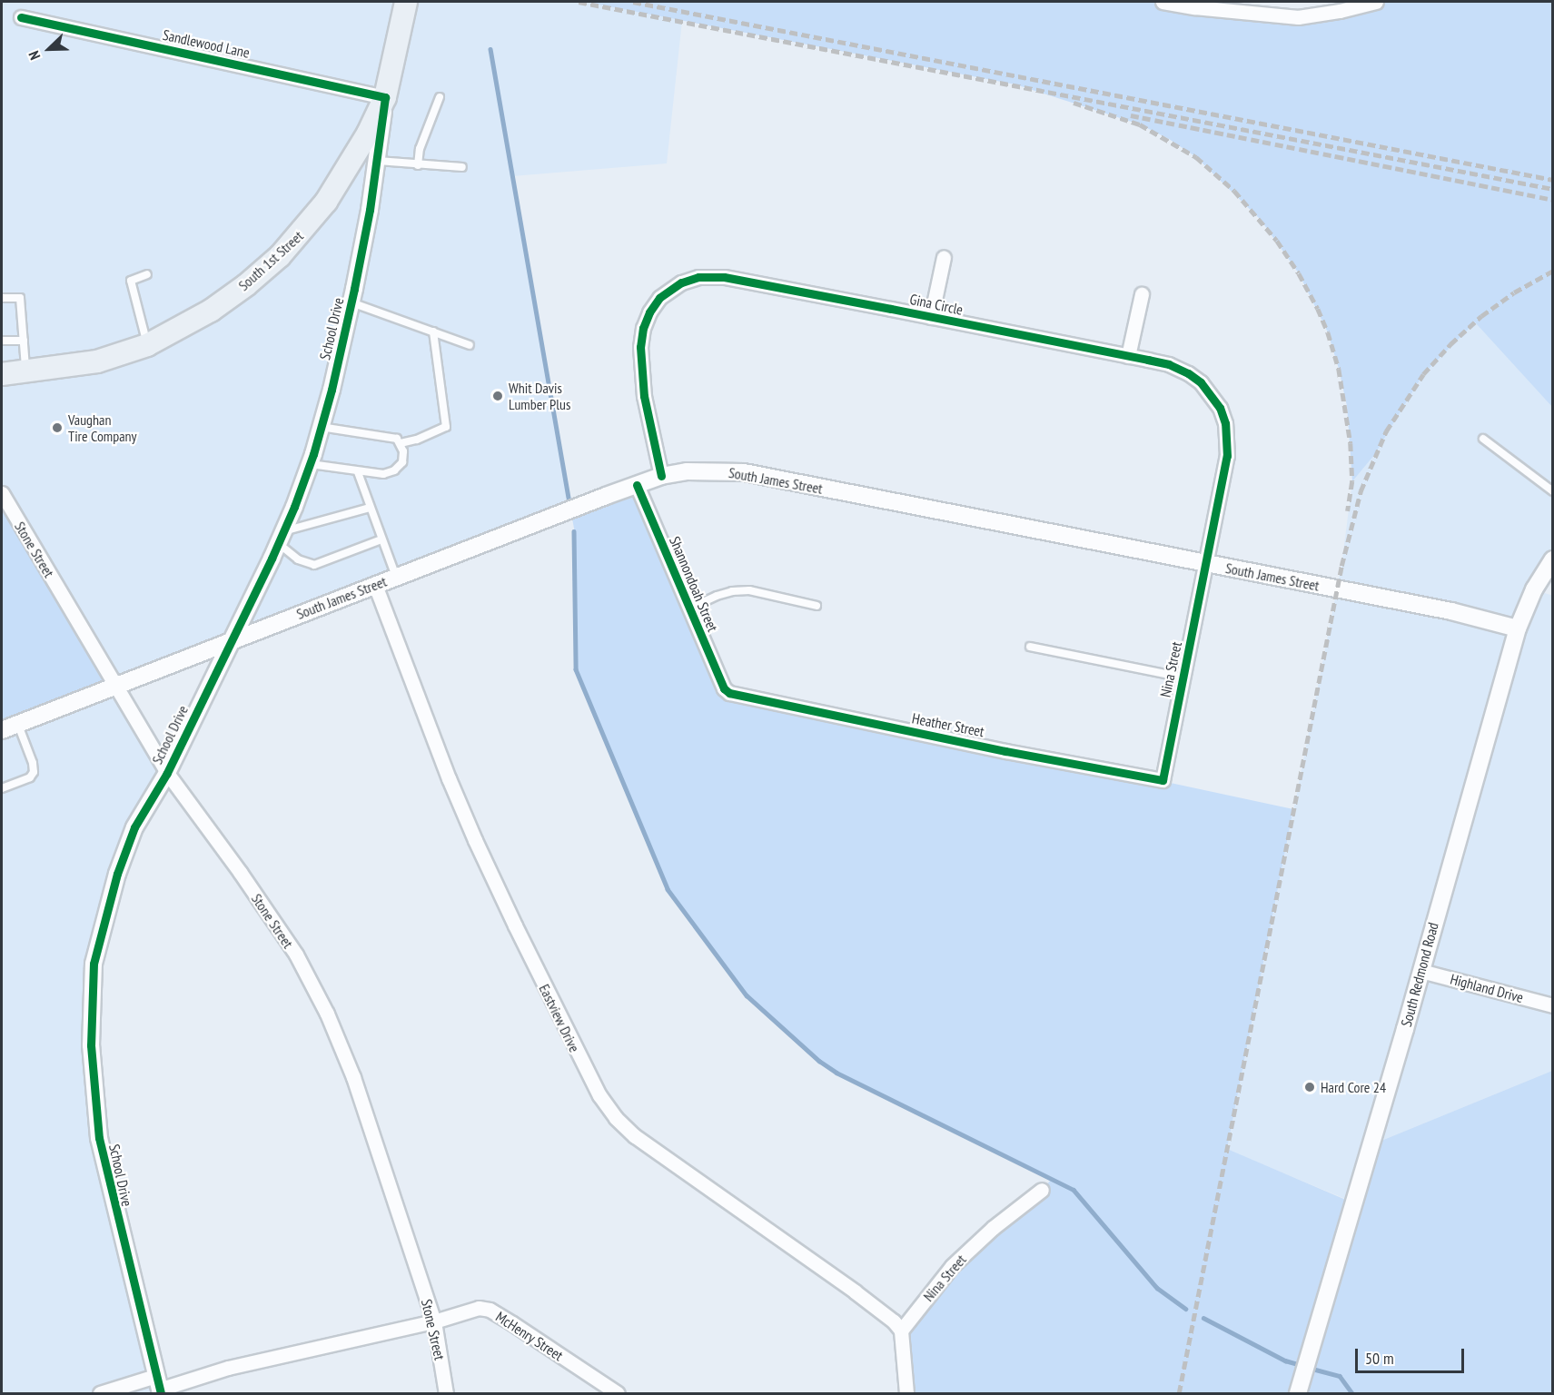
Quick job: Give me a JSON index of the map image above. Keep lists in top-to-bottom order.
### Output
{
  "streets": {
    "main road": ["South 1st Street"],
    "street": [
      "Sandlewood Lane",
      "Gina Circle",
      "School Drive",
      "South James Street",
      "Stone Street",
      "Shannondoah Street",
      "Nina Street",
      "Heather Street",
      "South Redmond Road",
      "Highland Drive",
      "Eastview Drive",
      "McHenry Street"
    ]
  },
  "crossings": [
    ["Sandlewood Lane", "South 1st Street"],
    ["Sandlewood Lane", "School Drive"],
    ["South 1st Street", "School Drive"],
    ["Gina Circle", "South James Street"],
    ["Gina Circle", "Nina Street"],
    ["School Drive", "South James Street"],
    ["School Drive", "Stone Street"],
    ["School Drive", "McHenry Street"],
    ["South James Street", "Stone Street"],
    ["South James Street", "Shannondoah Street"],
    ["South James Street", "Nina Street"],
    ["South James Street", "South Redmond Road"],
    ["South James Street", "Eastview Drive"],
    ["Stone Street", "McHenry Street"],
    ["Shannondoah Street", "Heather Street"],
    ["Nina Street", "Heather Street"],
    ["Nina Street", "Eastview Drive"],
    ["South Redmond Road", "Highland Drive"]
  ],
  "places": ["Whit Davis Lumber Plus", "Vaughan Tire Company", "Hard Core 24"],
  "scale_bar": "50 m",
  "north": "bottom left"
}
